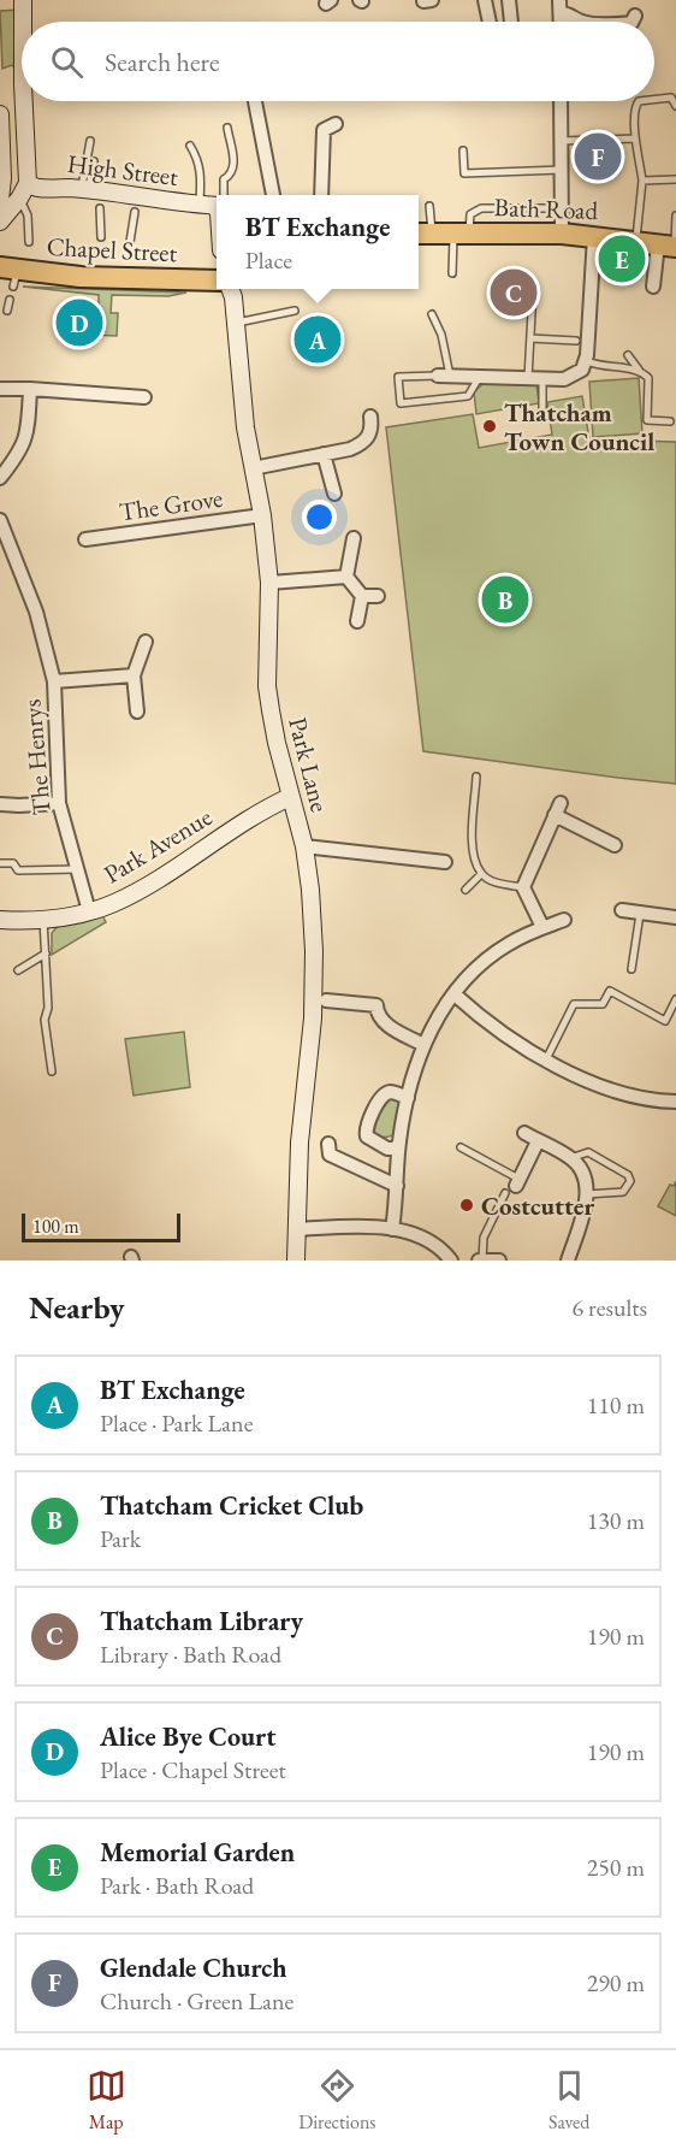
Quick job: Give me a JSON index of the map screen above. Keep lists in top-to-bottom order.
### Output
{
  "streets": {
    "main road": ["Bath Road", "Chapel Street"],
    "street": [
      "High Street",
      "The Grove",
      "The Henrys",
      "Park Lane",
      "Park Avenue"
    ]
  },
  "crossings": [
    ["The Grove", "Park Lane"],
    ["The Henrys", "Park Avenue"],
    ["Park Lane", "Park Avenue"]
  ],
  "places": ["Thatcham Town Council", "Costcutter"],
  "scale_bar": "100 m",
  "page": {
    "search": "Search here",
    "pins": [
      "F",
      "E",
      "C",
      "D",
      "A",
      "B"
    ],
    "popup": ["BT Exchange", "Place"],
    "scale": "100 m",
    "heading": ["Nearby", "6 results"],
    "list": [
      {
        "mark": "A",
        "name": "BT Exchange",
        "note": "Place · Park Lane",
        "value": "110 m"
      },
      {
        "mark": "B",
        "name": "Thatcham Cricket Club",
        "note": "Park",
        "value": "130 m"
      },
      {
        "mark": "C",
        "name": "Thatcham Library",
        "note": "Library · Bath Road",
        "value": "190 m"
      },
      {
        "mark": "D",
        "name": "Alice Bye Court",
        "note": "Place · Chapel Street",
        "value": "190 m"
      },
      {
        "mark": "E",
        "name": "Memorial Garden",
        "note": "Park · Bath Road",
        "value": "250 m"
      },
      {
        "mark": "F",
        "name": "Glendale Church",
        "note": "Church · Green Lane",
        "value": "290 m"
      }
    ],
    "nav": ["Map", "Directions", "Saved"]
  }
}
